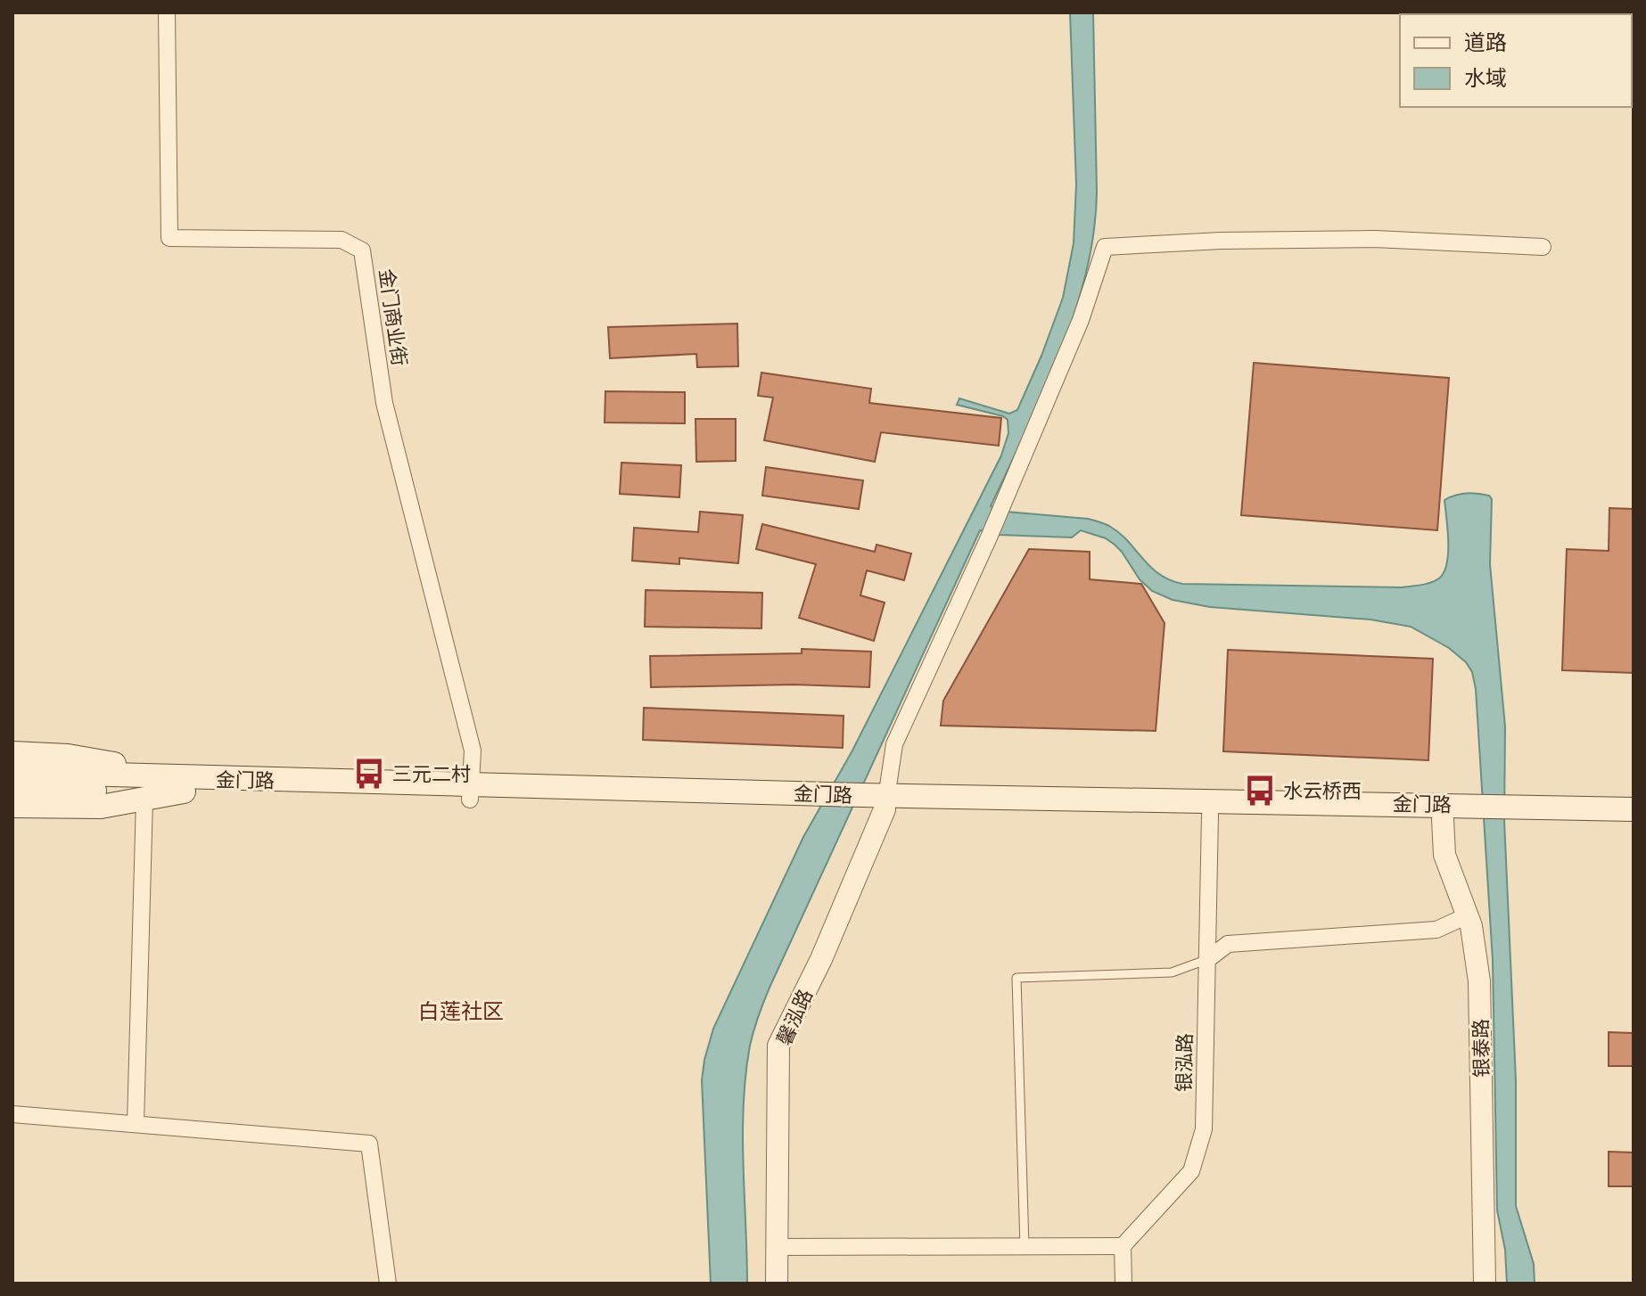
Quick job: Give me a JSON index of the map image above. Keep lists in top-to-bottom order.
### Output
{
  "streets": {
    "main road": ["金门路"],
    "street": [
      "金门商业街",
      "馨泓路",
      "银泰路",
      "银泓路"
    ]
  },
  "crossings": [
    ["金门商业街", "金门路"],
    ["金门路", "馨泓路"],
    ["金门路", "银泰路"],
    ["金门路", "银泓路"]
  ],
  "districts": ["白莲社区"],
  "places": {
    "bus stop": ["三元二村", "水云桥西"]
  },
  "legend": ["道路", "水域"]
}
